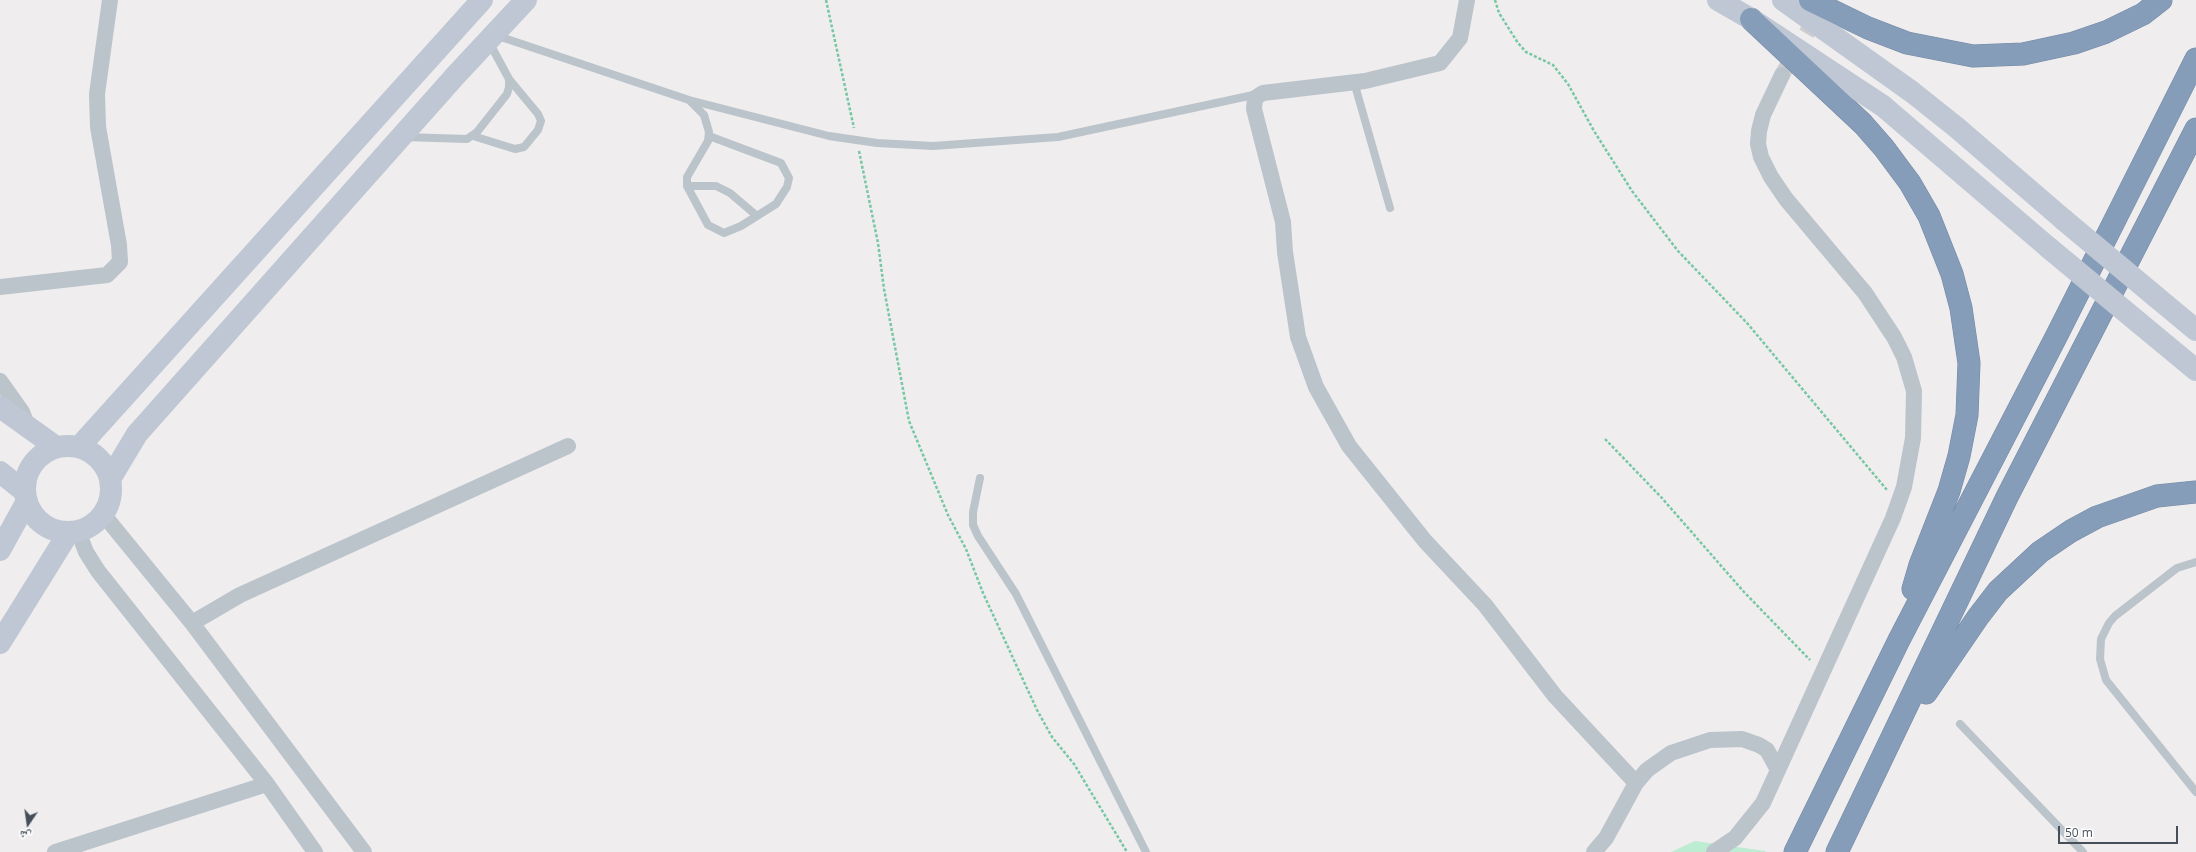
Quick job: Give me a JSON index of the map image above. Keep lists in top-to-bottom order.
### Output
{
  "scale_bar": "50 m",
  "north": "bottom"
}
